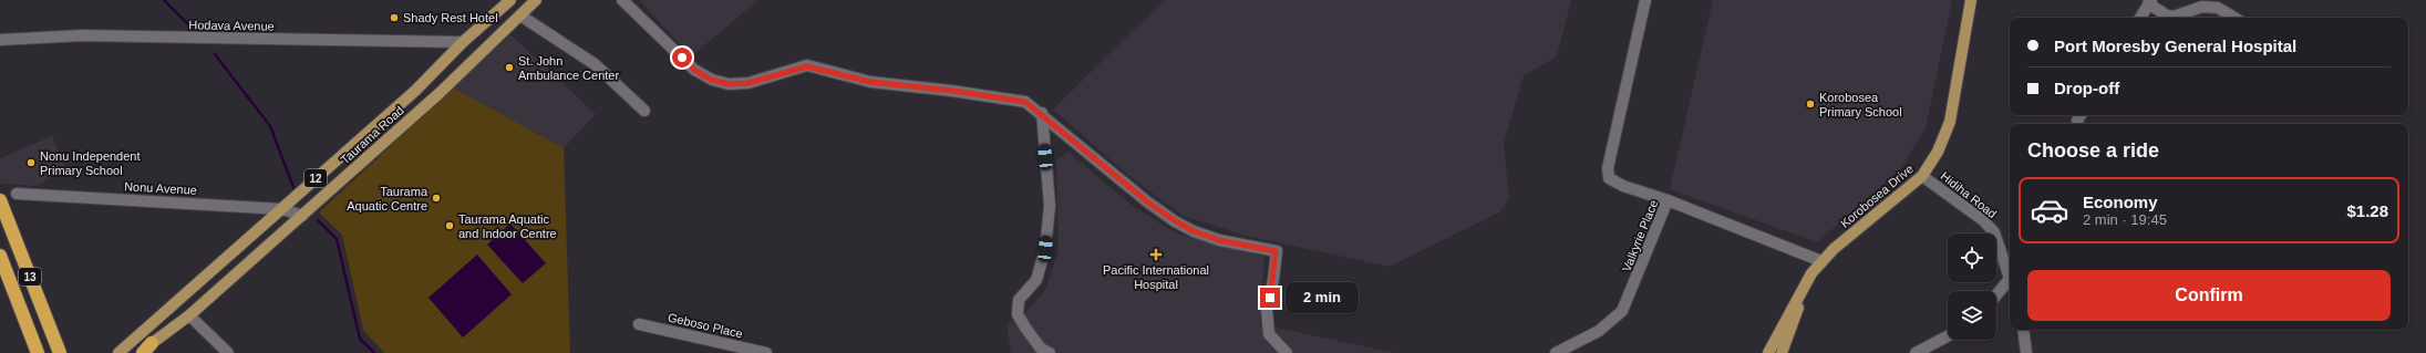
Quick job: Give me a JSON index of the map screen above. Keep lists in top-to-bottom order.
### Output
{
  "streets": {
    "highway": ["13"],
    "main road": ["Taurama Road", "12", "Korobosea Drive"],
    "street": [
      "Hodava Avenue",
      "Nonu Avenue",
      "Hidiha Road",
      "Valkyrie Place",
      "Geboso Place"
    ]
  },
  "crossings": [
    ["Hodava Avenue", "Taurama Road"],
    ["Taurama Road", "Nonu Avenue"],
    ["Hidiha Road", "Korobosea Drive"],
    ["Korobosea Drive", "Valkyrie Place"]
  ],
  "places": {
    "other": [
      "Shady Rest Hotel",
      "St. John Ambulance Center",
      "Korobosea Primary School",
      "Nonu Independent Primary School",
      "Taurama Aquatic Centre",
      "Taurama Aquatic and Indoor Centre"
    ],
    "health": ["Pacific International Hospital"]
  },
  "page": {
    "banner": ["Port Moresby General Hospital", "Drop-off"],
    "heading": "Choose a ride",
    "list": [
      {
        "name": "Economy",
        "note": "2 min · 19:45",
        "value": "$1.28"
      }
    ],
    "buttons": "Confirm",
    "bubble": "2 min"
  }
}
